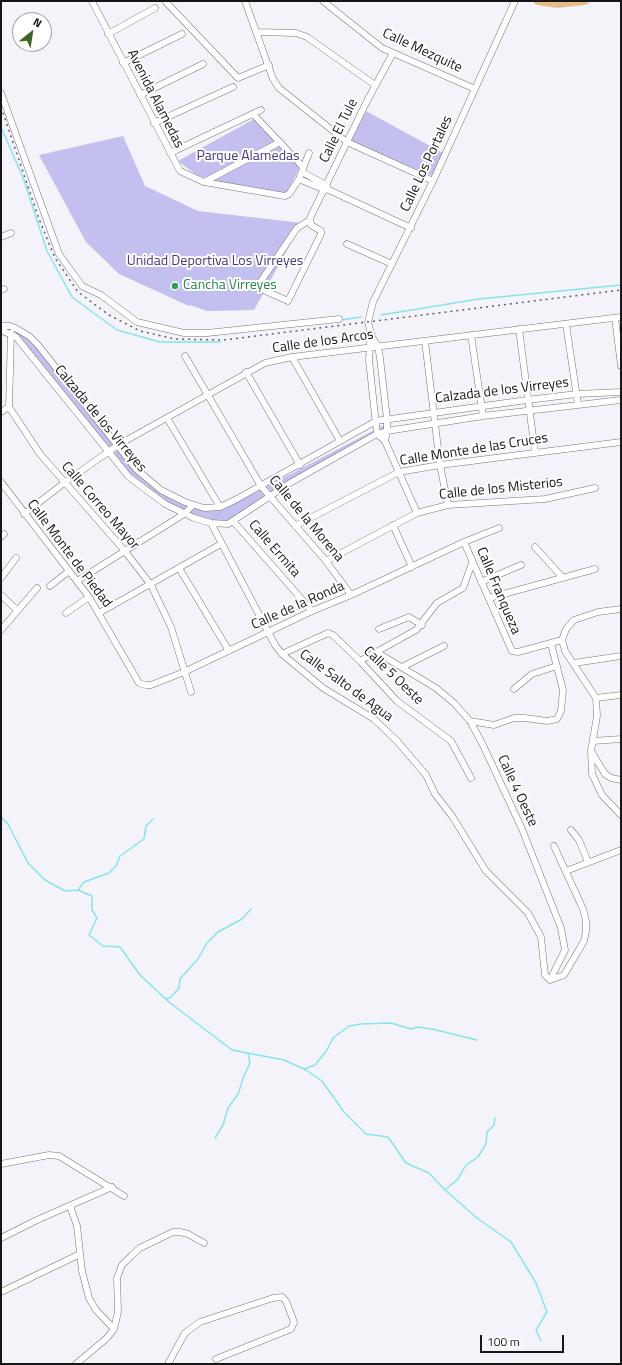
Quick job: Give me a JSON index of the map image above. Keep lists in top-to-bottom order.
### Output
{
  "streets": {
    "street": [
      "Calle Mezquite",
      "Avenida Alamedas",
      "Calle El Tule",
      "Calle Los Portales",
      "Calle de los Arcos",
      "Calzada de los Virreyes",
      "Calle Monte de las Cruces",
      "Calle de los Misterios",
      "Calle Correo Mayor",
      "Calle de la Morena",
      "Calle Ermita",
      "Calle Monte de Piedad",
      "Calle Franqueza",
      "Calle de la Ronda",
      "Calle 5 Oeste",
      "Calle Salto de Agua",
      "Calle 4 Oeste"
    ]
  },
  "crossings": [
    ["Calle Mezquite", "Calle El Tule"],
    ["Calle Mezquite", "Calle Los Portales"],
    ["Calle Los Portales", "Calle de los Arcos"],
    ["Calle Los Portales", "Calzada de los Virreyes"],
    ["Calle de los Arcos", "Calzada de los Virreyes"],
    ["Calle de los Arcos", "Calle Correo Mayor"],
    ["Calle de los Arcos", "Calle de la Morena"],
    ["Calle de los Arcos", "Calle Monte de Piedad"],
    ["Calzada de los Virreyes", "Calle de la Morena"],
    ["Calzada de los Virreyes", "Calle Ermita"],
    ["Calzada de los Virreyes", "Calle Salto de Agua"],
    ["Calle Monte de las Cruces", "Calle de la Morena"],
    ["Calle de los Misterios", "Calle de la Morena"],
    ["Calle Correo Mayor", "Calle de la Ronda"],
    ["Calle de la Morena", "Calle de la Ronda"],
    ["Calle Ermita", "Calle de la Ronda"],
    ["Calle Monte de Piedad", "Calle de la Ronda"],
    ["Calle Franqueza", "Calle de la Ronda"],
    ["Calle de la Ronda", "Calle Salto de Agua"],
    ["Calle 5 Oeste", "Calle Salto de Agua"],
    ["Calle Salto de Agua", "Calle 4 Oeste"]
  ],
  "parks": ["Parque Alamedas", "Unidad Deportiva Los Virreyes"],
  "places": ["Cancha Virreyes"],
  "scale_bar": "100 m",
  "north": "top right"
}
